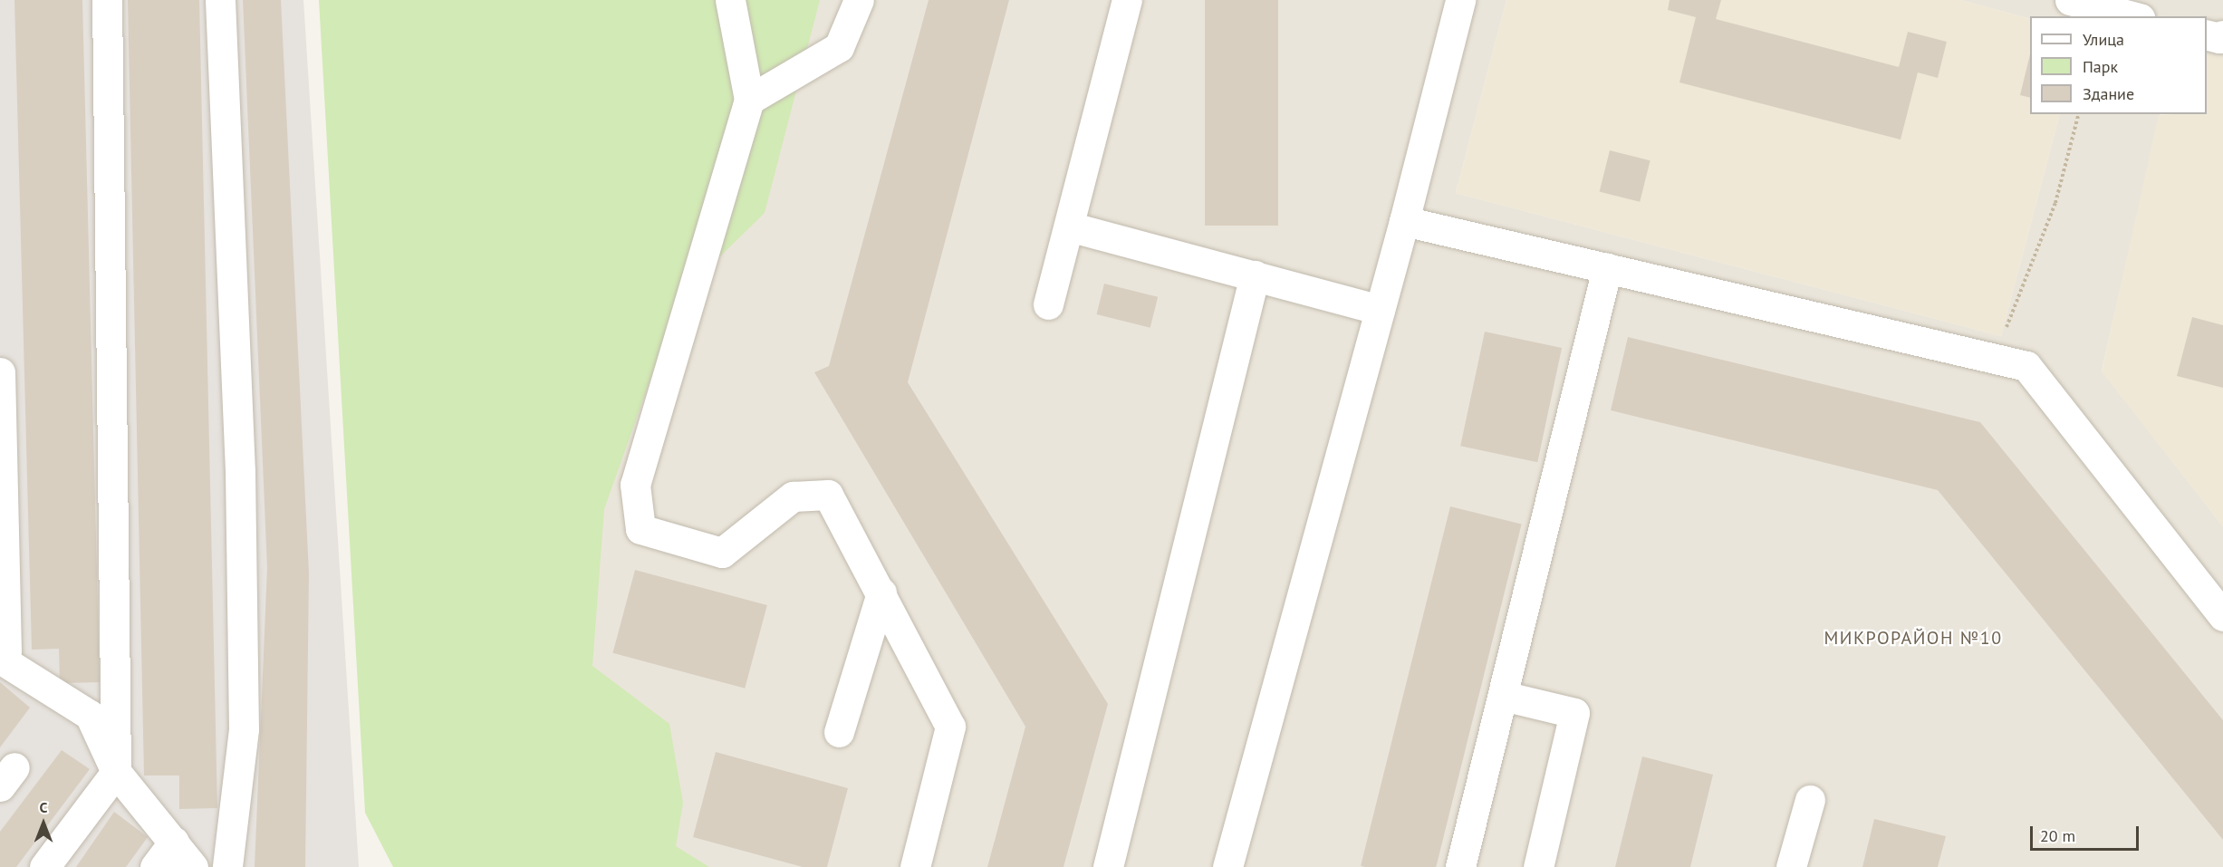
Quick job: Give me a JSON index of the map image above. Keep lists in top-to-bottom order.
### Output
{
  "districts": ["МИКРОРАЙОН №10"],
  "legend": ["Улица", "Парк", "Здание"],
  "scale_bar": "20 m",
  "north": "top"
}
